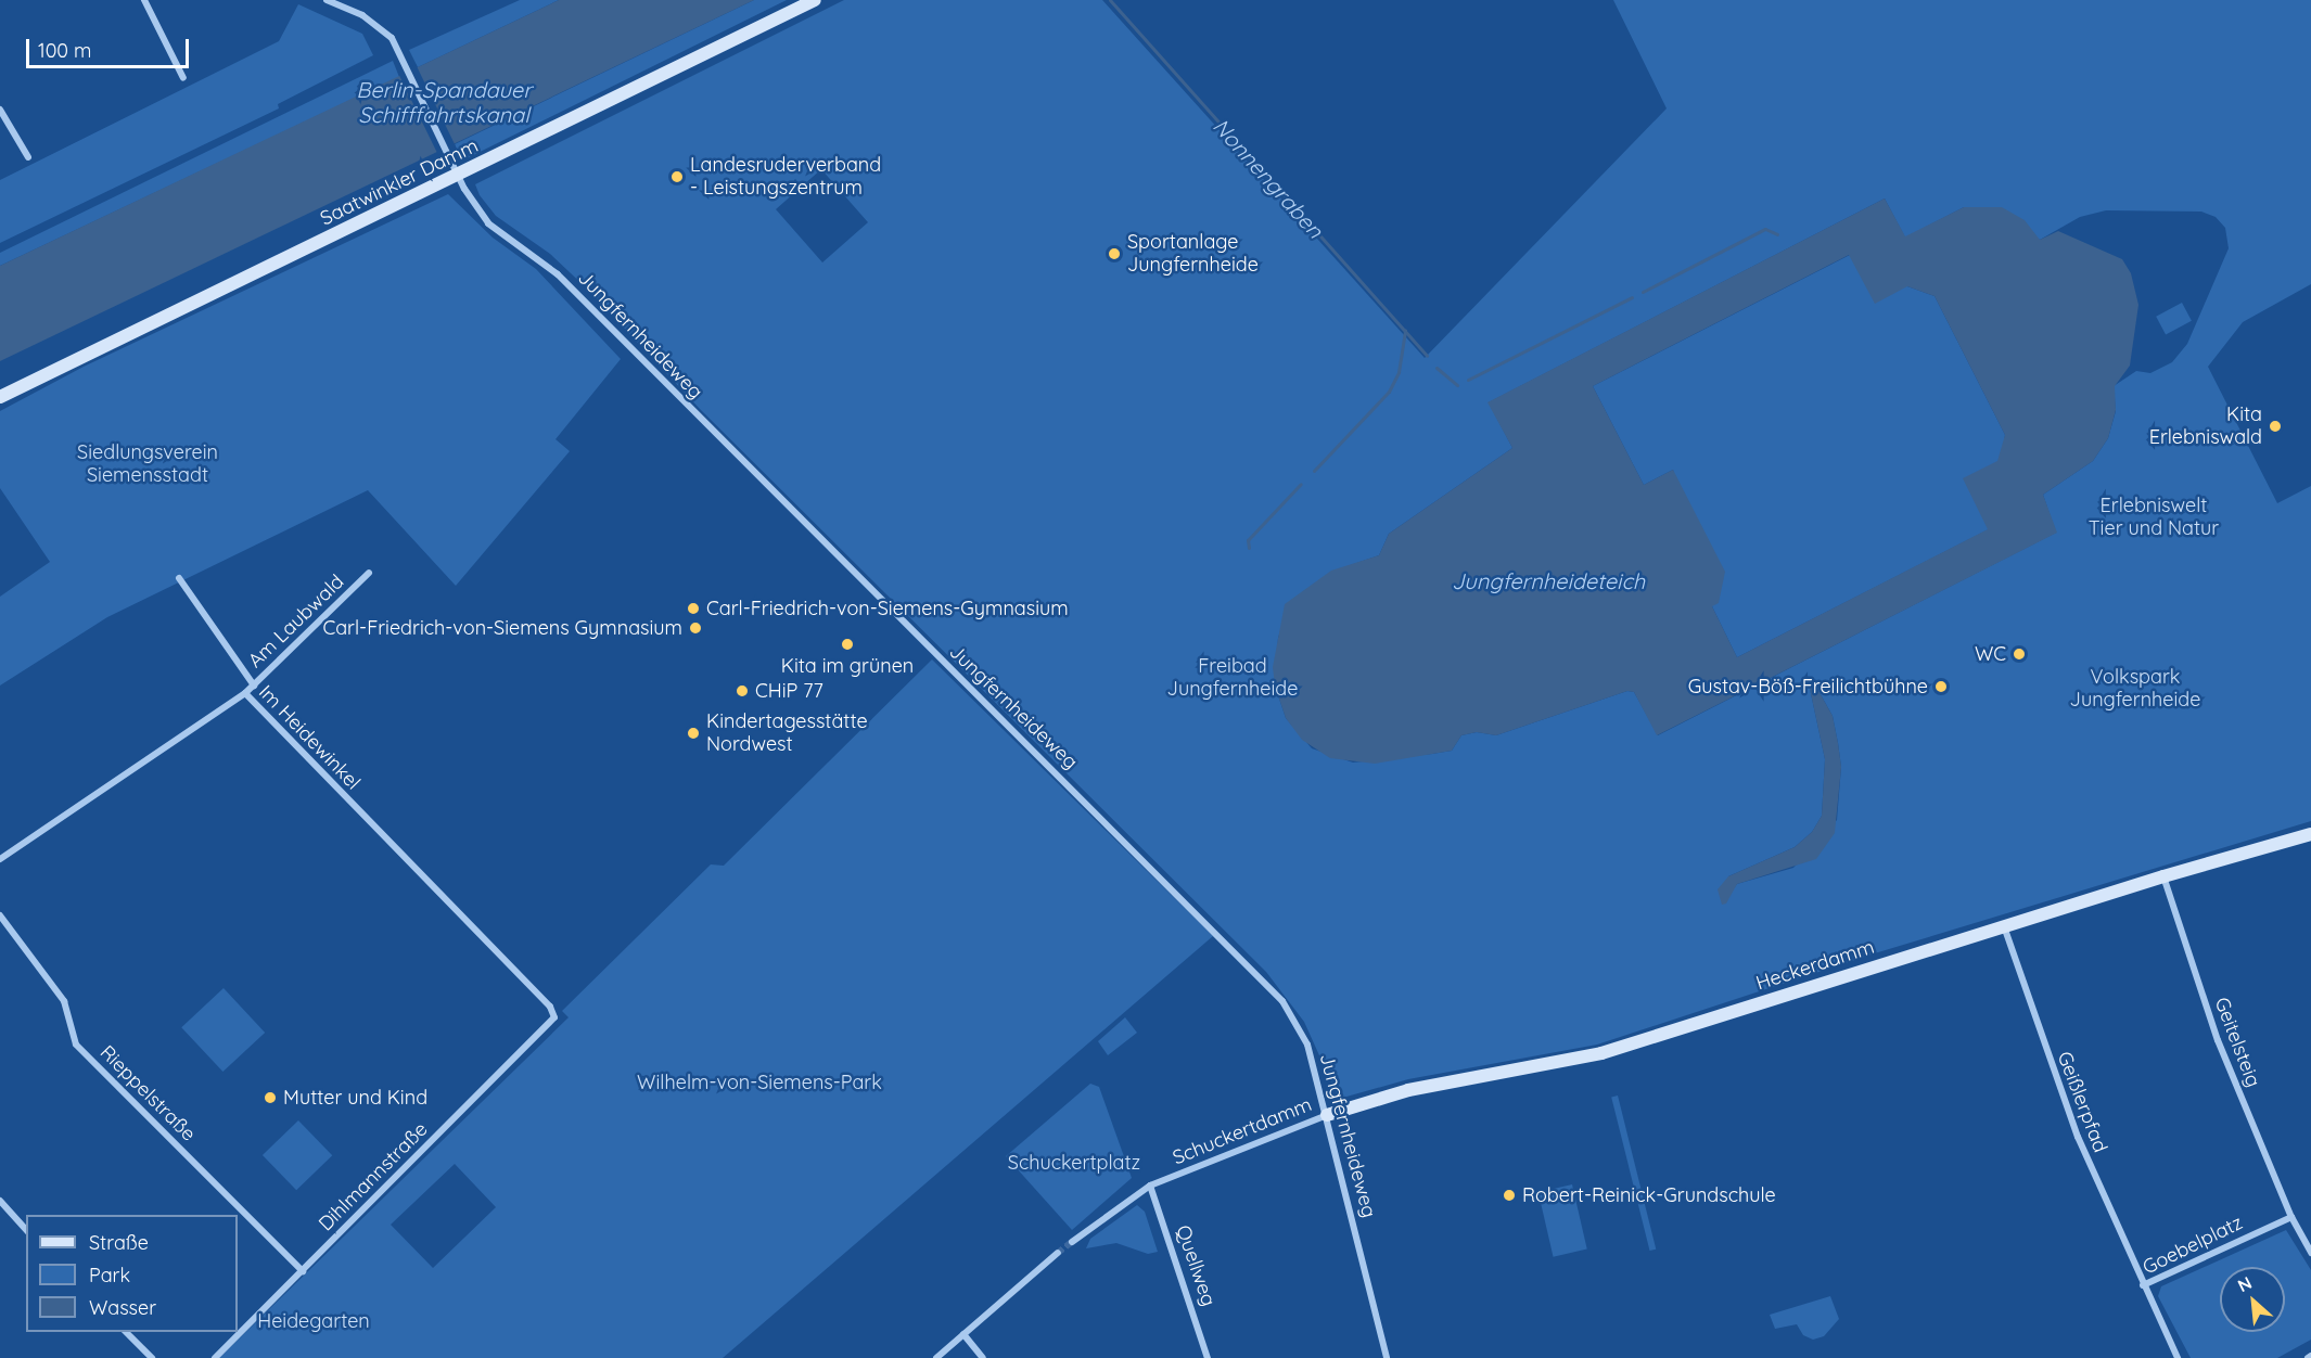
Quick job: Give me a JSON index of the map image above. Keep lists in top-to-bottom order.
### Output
{
  "streets": {
    "street": [
      "Saatwinkler Damm",
      "Jungfernheideweg",
      "Am Laubwald",
      "Im Heidewinkel",
      "Heckerdamm",
      "Geitelsteig",
      "Rieppelstraße",
      "Geißlerpfad",
      "Schuckertdamm",
      "Dihlmannstraße",
      "Goebelplatz",
      "Quellweg"
    ]
  },
  "crossings": [
    ["Saatwinkler Damm", "Jungfernheideweg"],
    ["Jungfernheideweg", "Heckerdamm"],
    ["Jungfernheideweg", "Schuckertdamm"],
    ["Am Laubwald", "Im Heidewinkel"],
    ["Im Heidewinkel", "Dihlmannstraße"],
    ["Heckerdamm", "Geitelsteig"],
    ["Heckerdamm", "Geißlerpfad"],
    ["Heckerdamm", "Schuckertdamm"],
    ["Geitelsteig", "Goebelplatz"],
    ["Rieppelstraße", "Dihlmannstraße"],
    ["Geißlerpfad", "Goebelplatz"],
    ["Schuckertdamm", "Quellweg"]
  ],
  "water": ["Berlin-Spandauer Schifffahrtskanal", "Nonnengraben", "Jungfernheideteich"],
  "parks": [
    "Siedlungsverein Siemensstadt",
    "Erlebniswelt Tier und Natur",
    "Freibad Jungfernheide",
    "Volkspark Jungfernheide",
    "Wilhelm-von-Siemens-Park",
    "Schuckertplatz",
    "Heidegarten"
  ],
  "places": [
    "Landesruderverband - Leistungszentrum",
    "Sportanlage Jungfernheide",
    "Kita Erlebniswald",
    "Carl-Friedrich-von-Siemens-Gymnasium",
    "Carl-Friedrich-von-Siemens Gymnasium",
    "Kita im grünen",
    "WC",
    "Gustav-Böß-Freilichtbühne",
    "CHiP 77",
    "Kindertagesstätte Nordwest",
    "Mutter und Kind",
    "Robert-Reinick-Grundschule"
  ],
  "legend": ["Straße", "Park", "Wasser"],
  "scale_bar": "100 m",
  "north": "top left"
}
